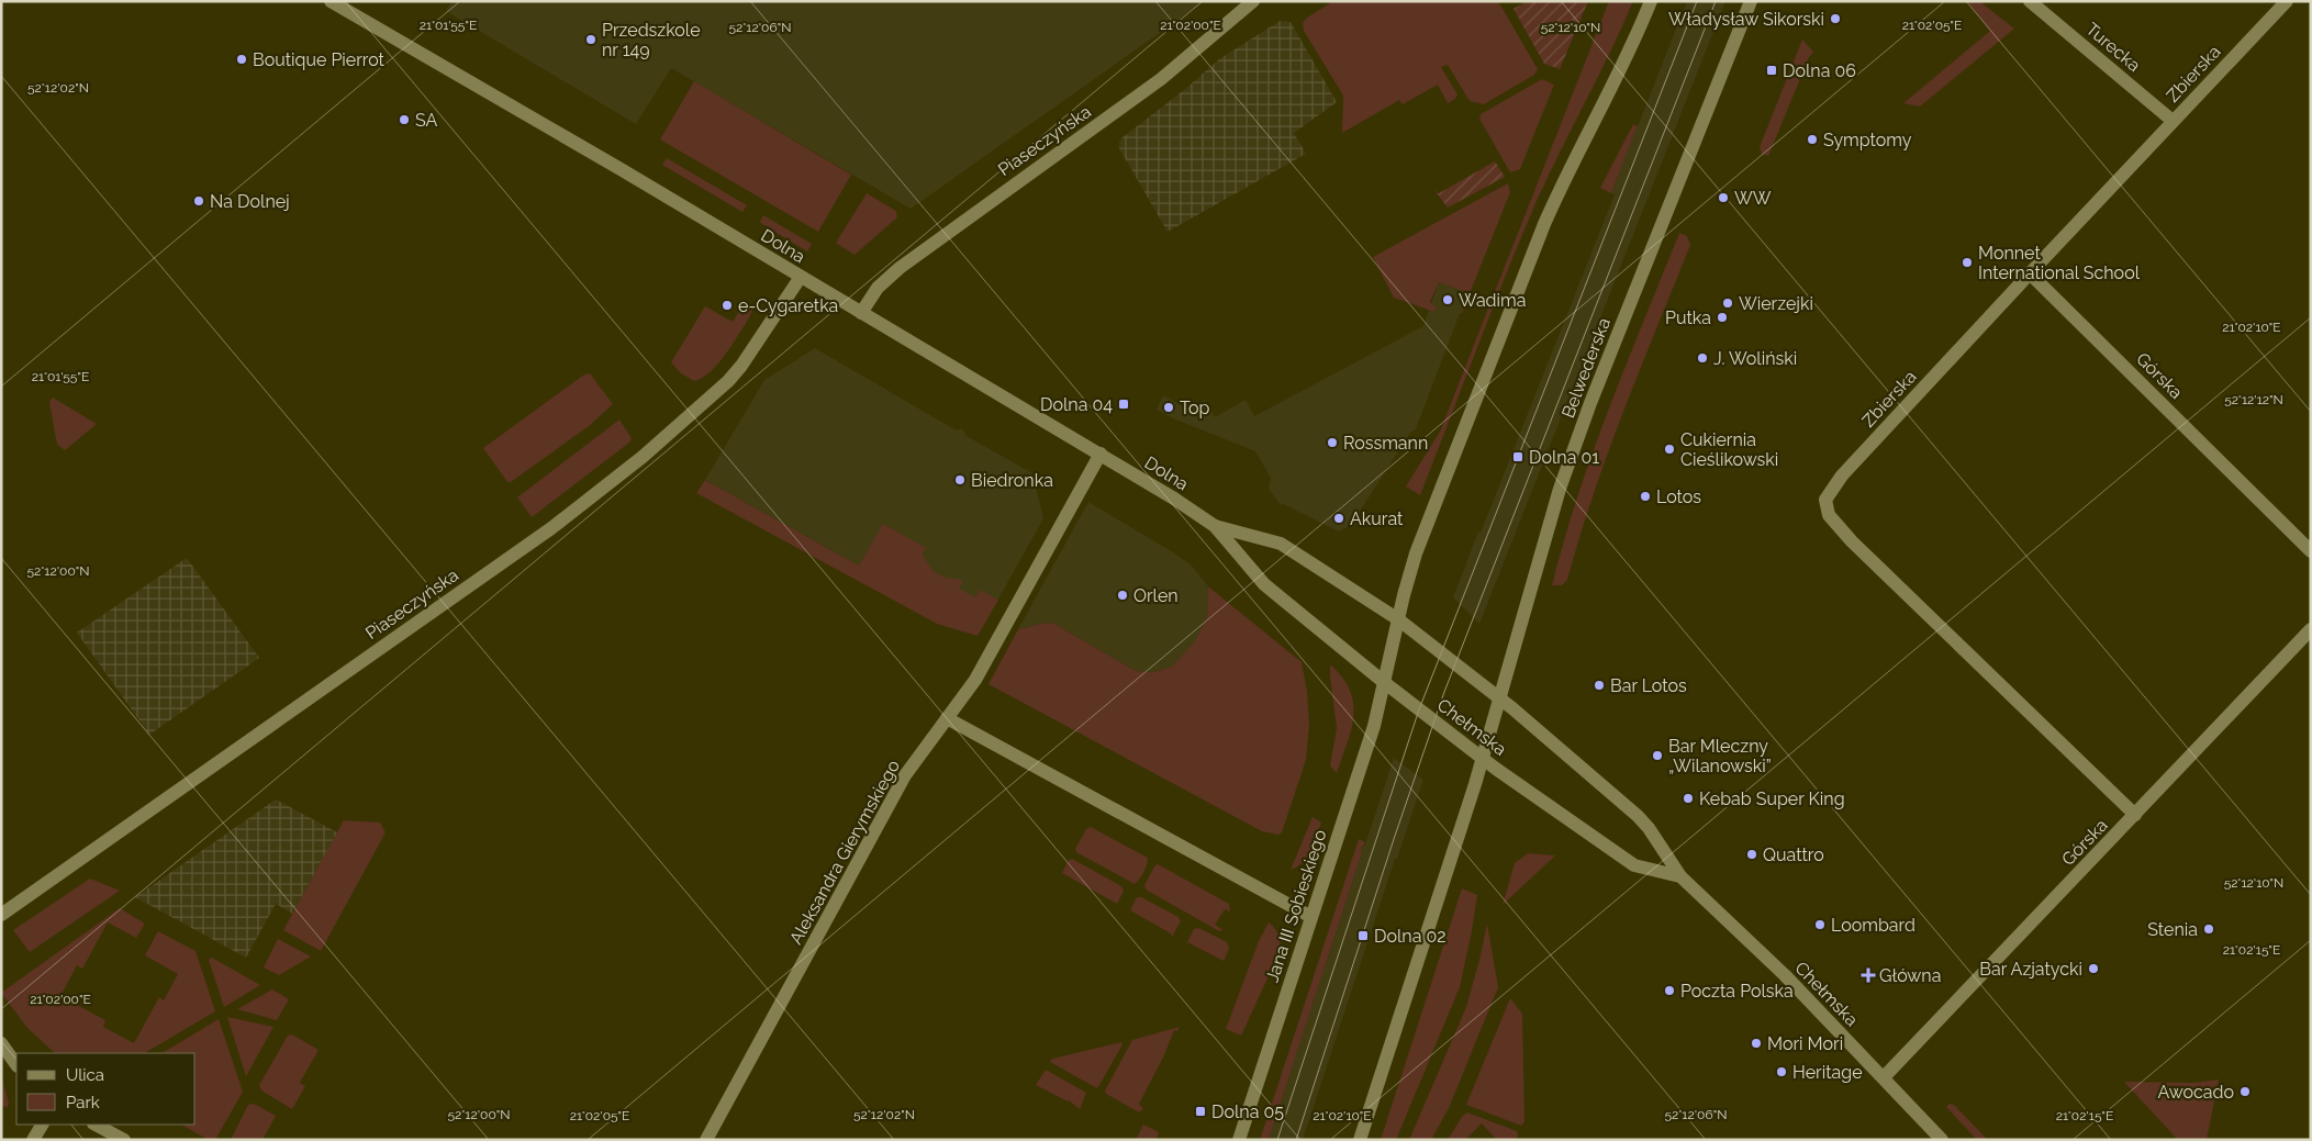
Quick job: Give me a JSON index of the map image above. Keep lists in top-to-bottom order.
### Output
{
  "streets": {
    "street": [
      "Turecka",
      "Zbierska",
      "Piaseczyńska",
      "Dolna",
      "Belwederska",
      "Górska",
      "Chełmska",
      "Aleksandra Gierymskiego",
      "Jana III Sobieskiego"
    ]
  },
  "crossings": [
    ["Turecka", "Zbierska"],
    ["Zbierska", "Górska"],
    ["Piaseczyńska", "Dolna"],
    ["Dolna", "Belwederska"],
    ["Dolna", "Chełmska"],
    ["Dolna", "Aleksandra Gierymskiego"],
    ["Dolna", "Jana III Sobieskiego"],
    ["Belwederska", "Chełmska"],
    ["Górska", "Chełmska"],
    ["Chełmska", "Jana III Sobieskiego"]
  ],
  "places": {
    "other": [
      "Władysław Sikorski",
      "Przedszkole nr 149",
      "Boutique Pierrot",
      "SA",
      "Symptomy",
      "WW",
      "Na Dolnej",
      "Monnet International School",
      "Wadima",
      "Wierzejki",
      "e-Cygaretka",
      "Putka",
      "J. Woliński",
      "Top",
      "Rossmann",
      "Cukiernia Cieślikowski",
      "Biedronka",
      "Lotos",
      "Akurat",
      "Orlen",
      "Bar Lotos",
      "Bar Mleczny „Wilanowski”",
      "Kebab Super King",
      "Quattro",
      "Loombard",
      "Stenia",
      "Bar Azjatycki",
      "Poczta Polska",
      "Mori Mori",
      "Heritage",
      "Awocado"
    ],
    "transit": [
      "Dolna 06",
      "Dolna 04",
      "Dolna 01",
      "Dolna 02",
      "Dolna 05"
    ],
    "health": ["Główna"]
  },
  "legend": ["Ulica", "Park"],
  "coordinates": [
    "21°01'55\"E",
    "21°02'00\"E",
    "21°02'05\"E",
    "52°12'06\"N",
    "52°12'10\"N",
    "52°12'02\"N",
    "21°02'10\"E",
    "52°12'12\"N",
    "52°12'00\"N",
    "21°02'15\"E"
  ]
}
